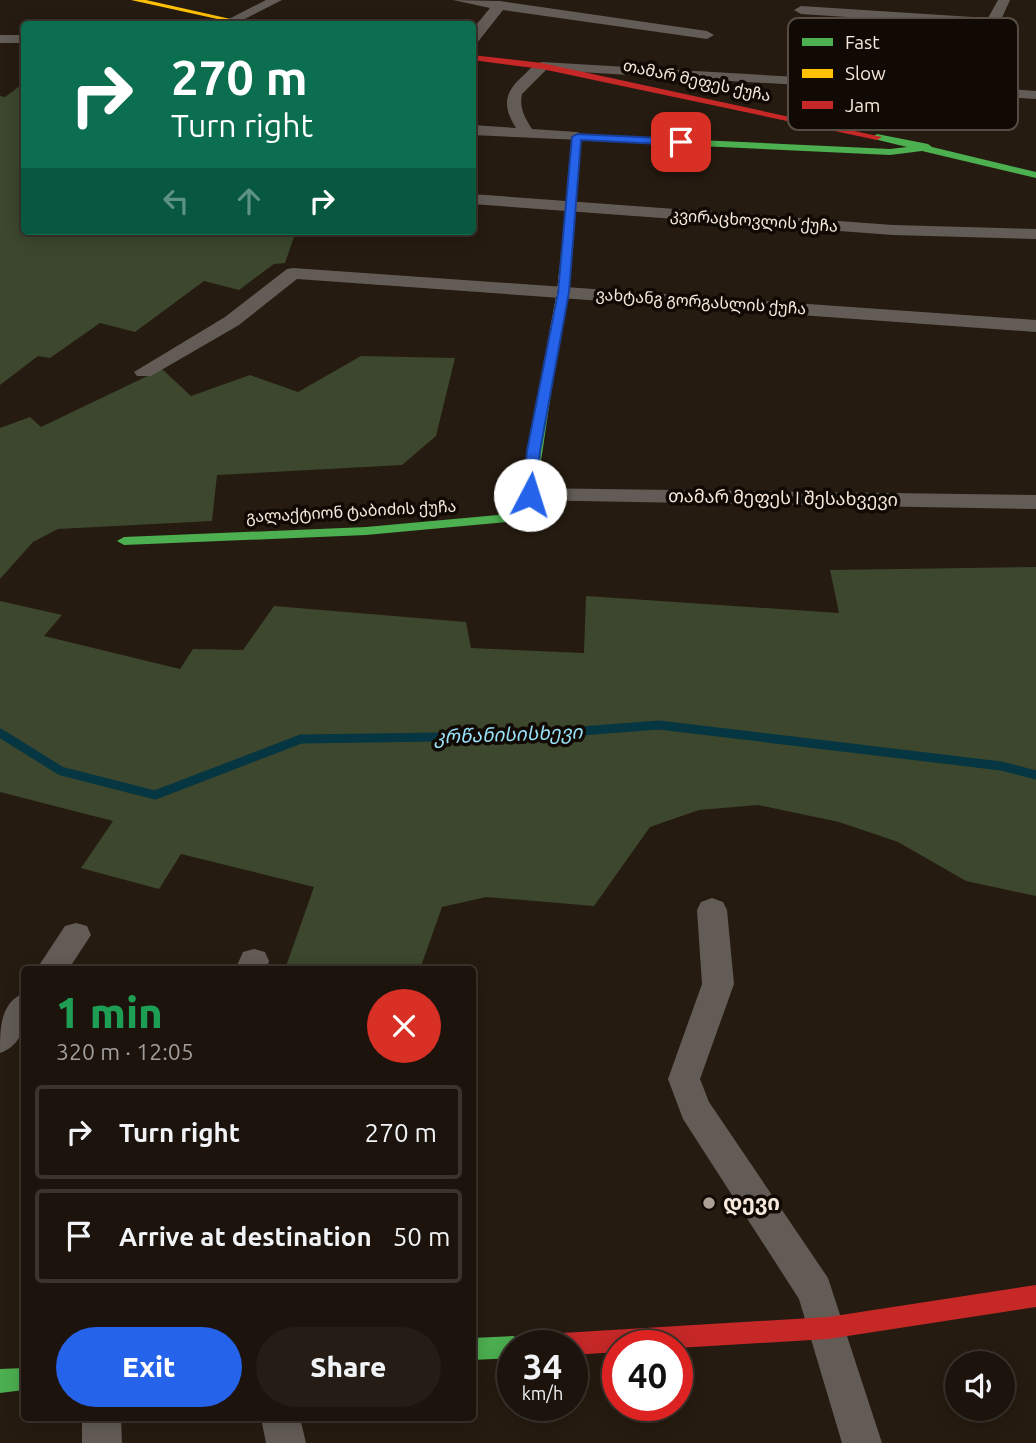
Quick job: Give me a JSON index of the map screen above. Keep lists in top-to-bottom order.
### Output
{
  "streets": {
    "street": [
      "თამარ მეფეს ქუჩა",
      "კვირაცხოვლის ქუჩა",
      "ვახტანგ გორგასლის ქუჩა",
      "თამარ მეფეს I შესახვევი",
      "გალაქტიონ ტაბიძის ქუჩა"
    ]
  },
  "crossings": [
    ["თამარ მეფეს I შესახვევი", "გალაქტიონ ტაბიძის ქუჩა"]
  ],
  "water": ["კრწანისისხევი"],
  "places": ["დევი"],
  "legend": ["Fast", "Slow", "Jam"],
  "page": {
    "turn": ["270 m", "Turn right"],
    "heading": ["1 min", "320 m · 12:05"],
    "list": [
      {
        "name": "Turn right",
        "value": "270 m"
      },
      {
        "name": "Arrive at destination",
        "value": "50 m"
      }
    ],
    "buttons": ["Exit", "Share"],
    "speed": "34 km/h",
    "limit": "40"
  }
}
